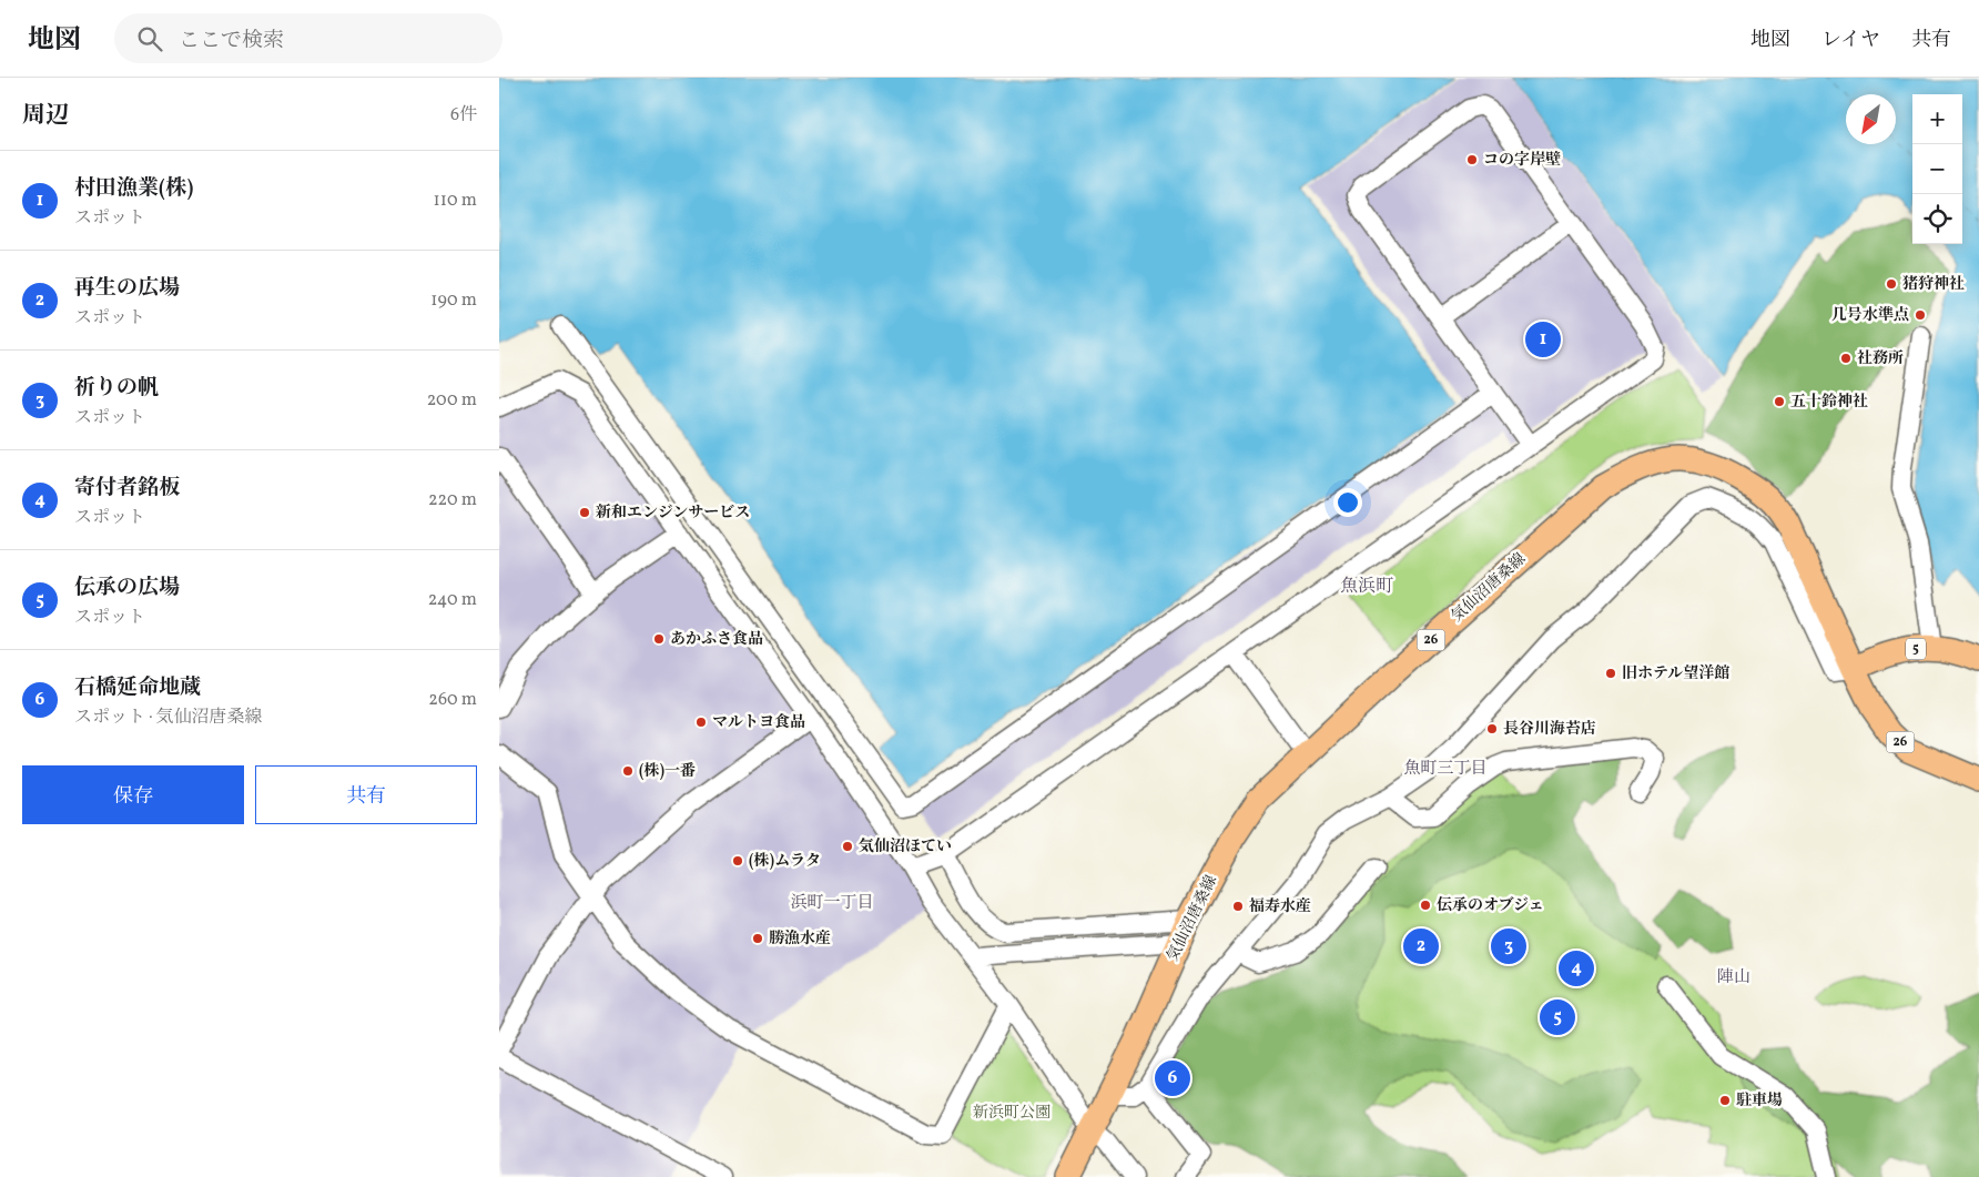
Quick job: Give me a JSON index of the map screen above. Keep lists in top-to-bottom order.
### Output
{
  "streets": {
    "main road": ["気仙沼唐桑線", "26", "5"]
  },
  "crossings": [
    ["気仙沼唐桑線", "5"]
  ],
  "districts": [
    "魚浜町",
    "魚町三丁目",
    "浜町一丁目",
    "陣山"
  ],
  "parks": ["新浜町公園"],
  "places": [
    "コの字岸壁",
    "猪狩神社",
    "几号水準点",
    "社務所",
    "五十鈴神社",
    "新和エンジンサービス",
    "あかふさ食品",
    "旧ホテル望洋館",
    "マルトヨ食品",
    "長谷川海苔店",
    "(株)一番",
    "気仙沼ほてい",
    "(株)ムラタ",
    "伝承のオブジェ",
    "福寿水産",
    "勝漁水産",
    "駐車場"
  ],
  "north": "bottom left",
  "page": {
    "header": "地図",
    "search": "ここで検索",
    "nav": ["地図", "レイヤ", "共有"],
    "heading": ["周辺", "6件"],
    "map_buttons": ["+", "−"],
    "list": [
      {
        "mark": "1",
        "name": "村田漁業(株)",
        "note": "スポット",
        "value": "110 m"
      },
      {
        "mark": "2",
        "name": "再生の広場",
        "note": "スポット",
        "value": "190 m"
      },
      {
        "mark": "3",
        "name": "祈りの帆",
        "note": "スポット",
        "value": "200 m"
      },
      {
        "mark": "4",
        "name": "寄付者銘板",
        "note": "スポット",
        "value": "220 m"
      },
      {
        "mark": "5",
        "name": "伝承の広場",
        "note": "スポット",
        "value": "240 m"
      },
      {
        "mark": "6",
        "name": "石橋延命地蔵",
        "note": "スポット · 気仙沼唐桑線",
        "value": "260 m"
      }
    ],
    "pins": [
      "1",
      "2",
      "3",
      "4",
      "5",
      "6"
    ],
    "buttons": ["保存", "共有"]
  }
}
